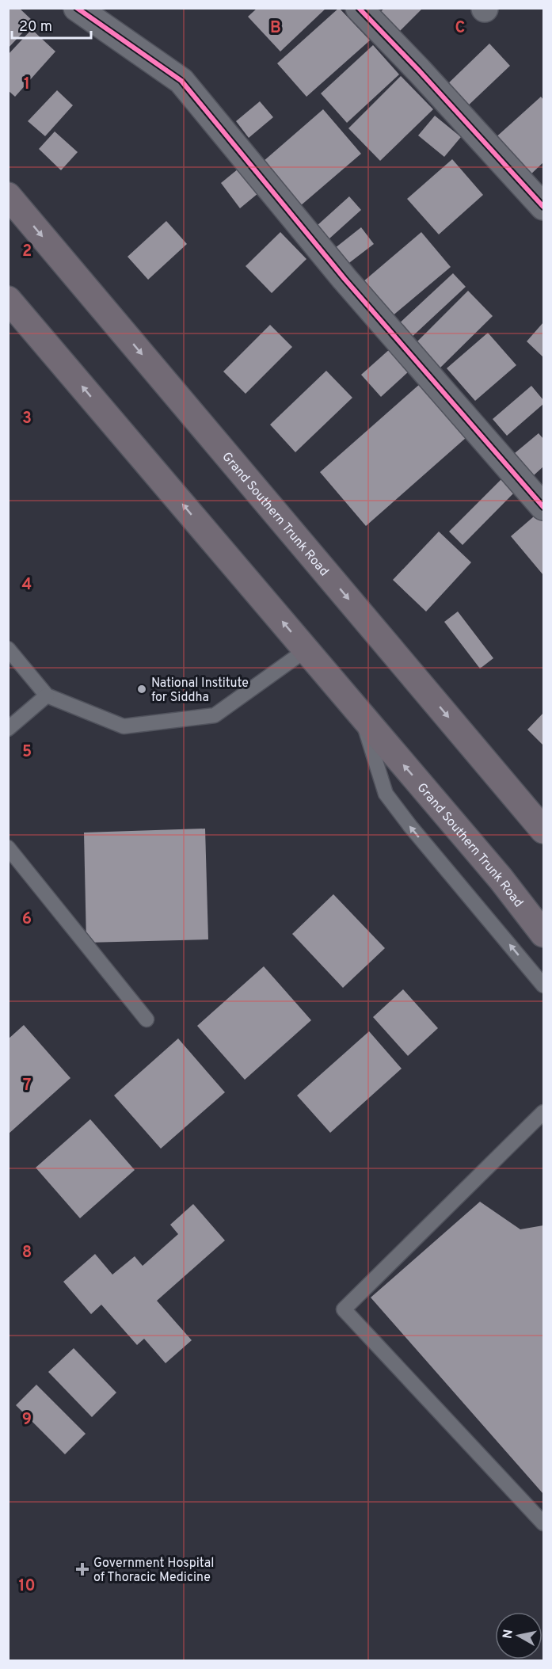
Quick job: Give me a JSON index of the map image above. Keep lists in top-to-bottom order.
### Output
{
  "streets": {
    "main road": ["Grand Southern Trunk Road"]
  },
  "places": {
    "other": ["National Institute for Siddha"],
    "health": ["Government Hospital of Thoracic Medicine"]
  },
  "scale_bar": "20 m",
  "north": "left",
  "grid": {
    "columns": ["B", "C"],
    "rows": [
      "1",
      "2",
      "3",
      "4",
      "5",
      "6",
      "7",
      "8",
      "9",
      "10"
    ]
  }
}
